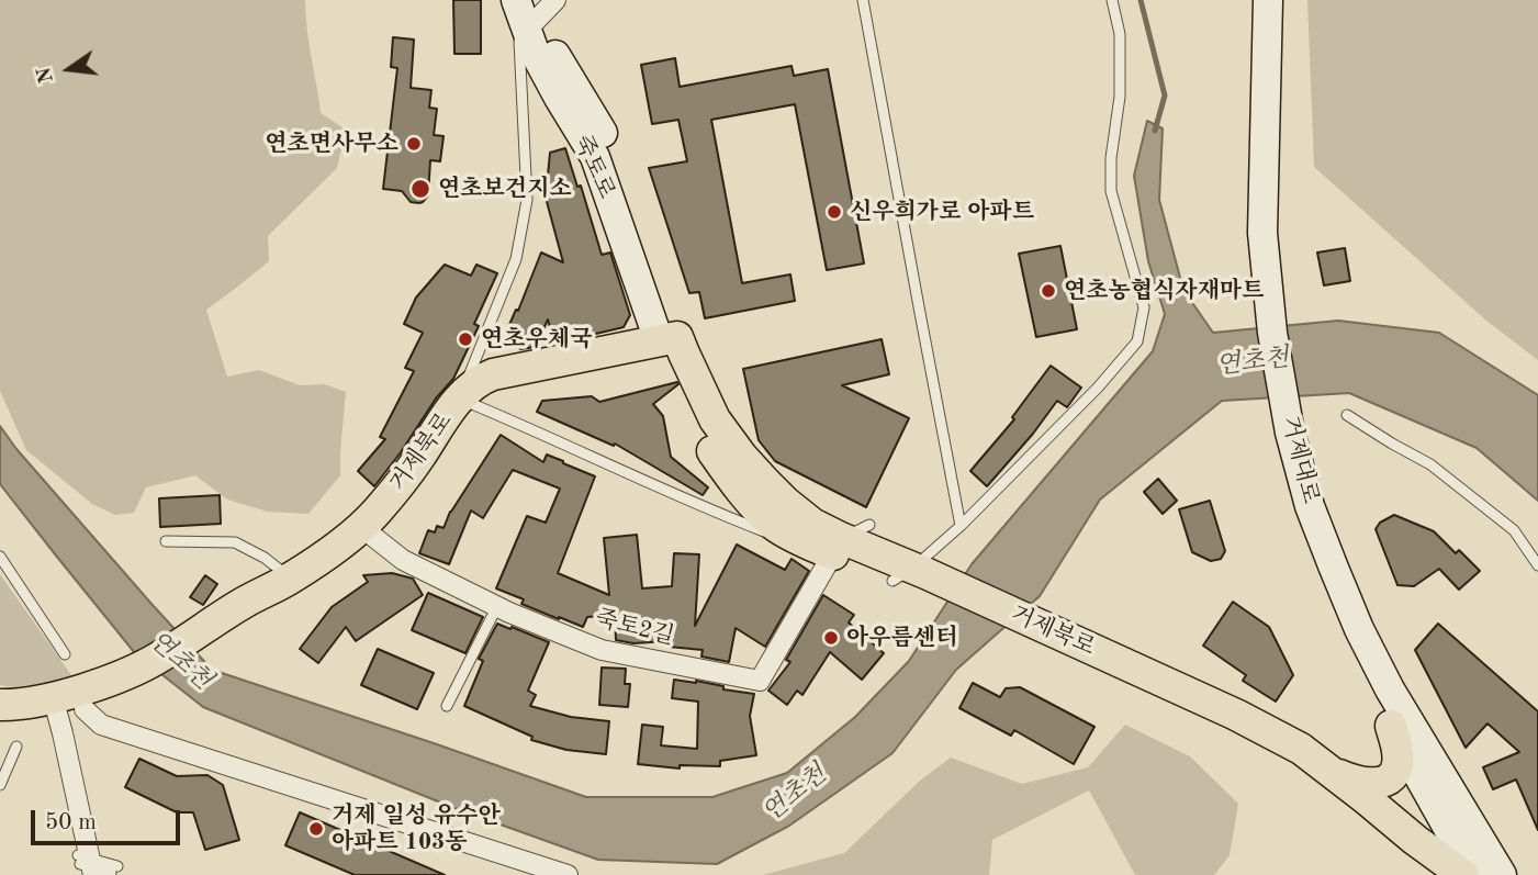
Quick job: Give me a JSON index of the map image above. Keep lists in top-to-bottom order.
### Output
{
  "streets": {
    "main road": ["죽토로", "거제북로", "거제대로"],
    "street": ["죽토2길"]
  },
  "crossings": [
    ["죽토로", "거제북로"],
    ["거제북로", "죽토2길"]
  ],
  "water": ["연초천"],
  "places": [
    "연초면사무소",
    "연초보건지소",
    "신우희가로 아파트",
    "연초농협식자재마트",
    "연초우체국",
    "아우름센터",
    "거제 일성 유수안 아파트 103동"
  ],
  "scale_bar": "50 m",
  "north": "left"
}
